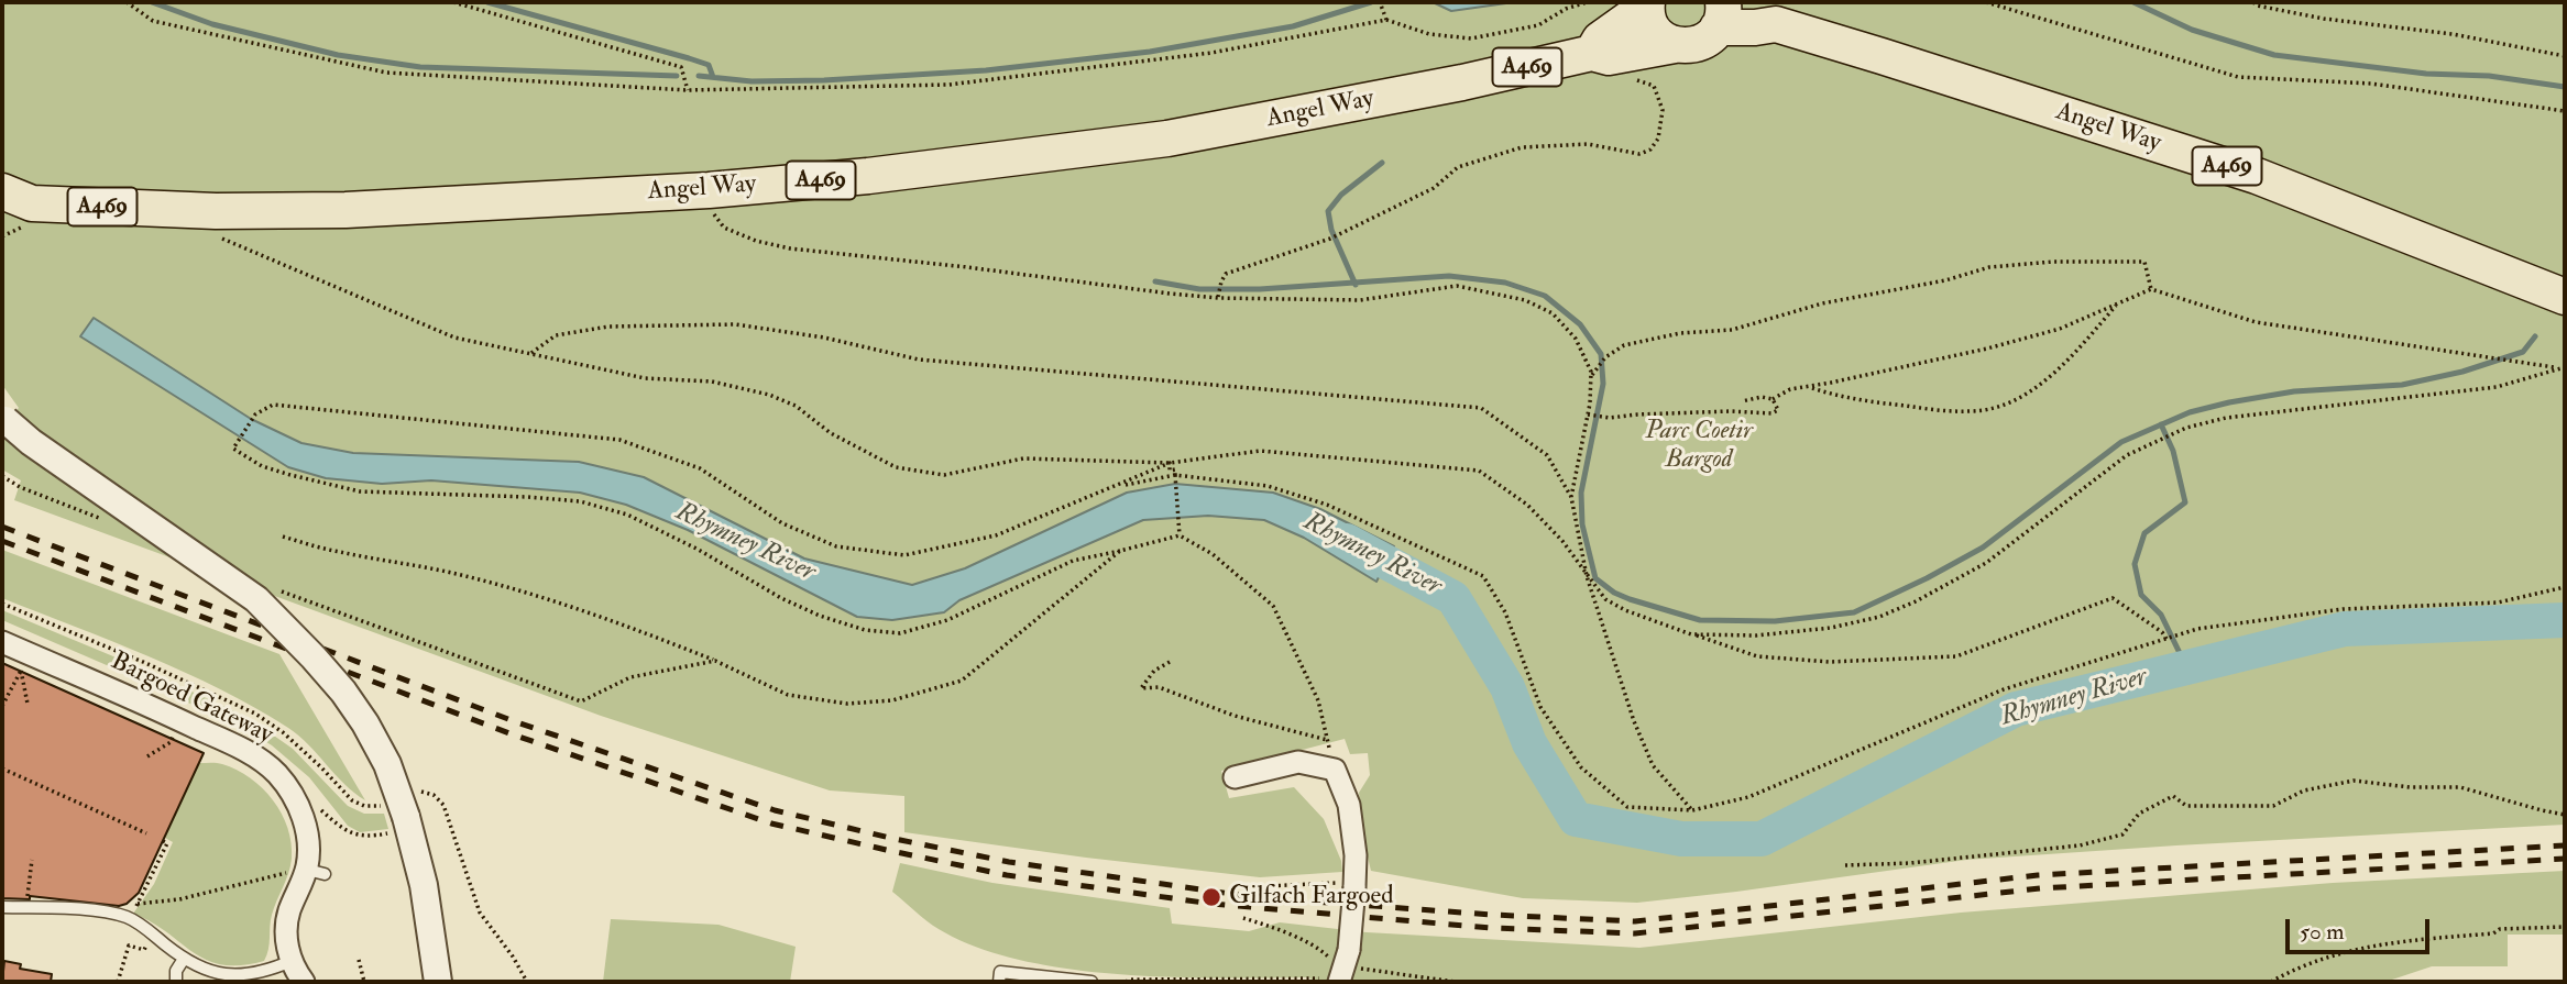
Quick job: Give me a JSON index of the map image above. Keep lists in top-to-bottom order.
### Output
{
  "streets": {
    "main road": ["A469", "Angel Way"],
    "street": ["Bargoed Gateway"]
  },
  "crossings": [
    ["A469", "Angel Way"]
  ],
  "water": ["Rhymney River"],
  "parks": ["Parc Coetir Bargod"],
  "places": ["Gilfach Fargoed"],
  "scale_bar": "50 m"
}
